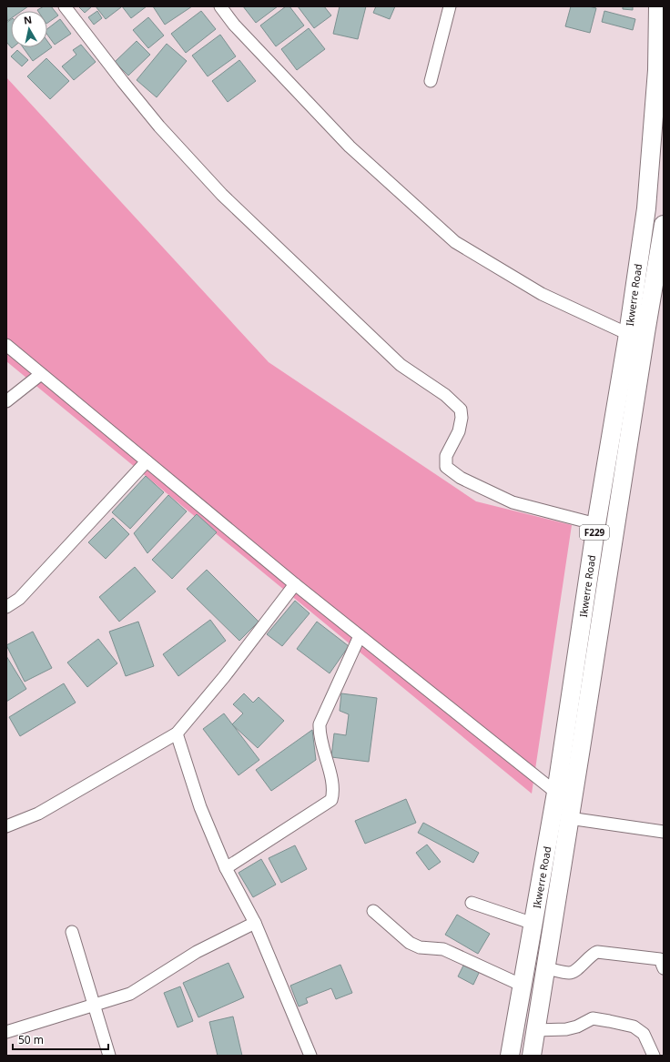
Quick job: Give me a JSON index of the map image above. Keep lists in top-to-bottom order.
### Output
{
  "streets": {
    "main road": ["Ikwerre Road", "F229"]
  },
  "scale_bar": "50 m",
  "north": "top"
}
